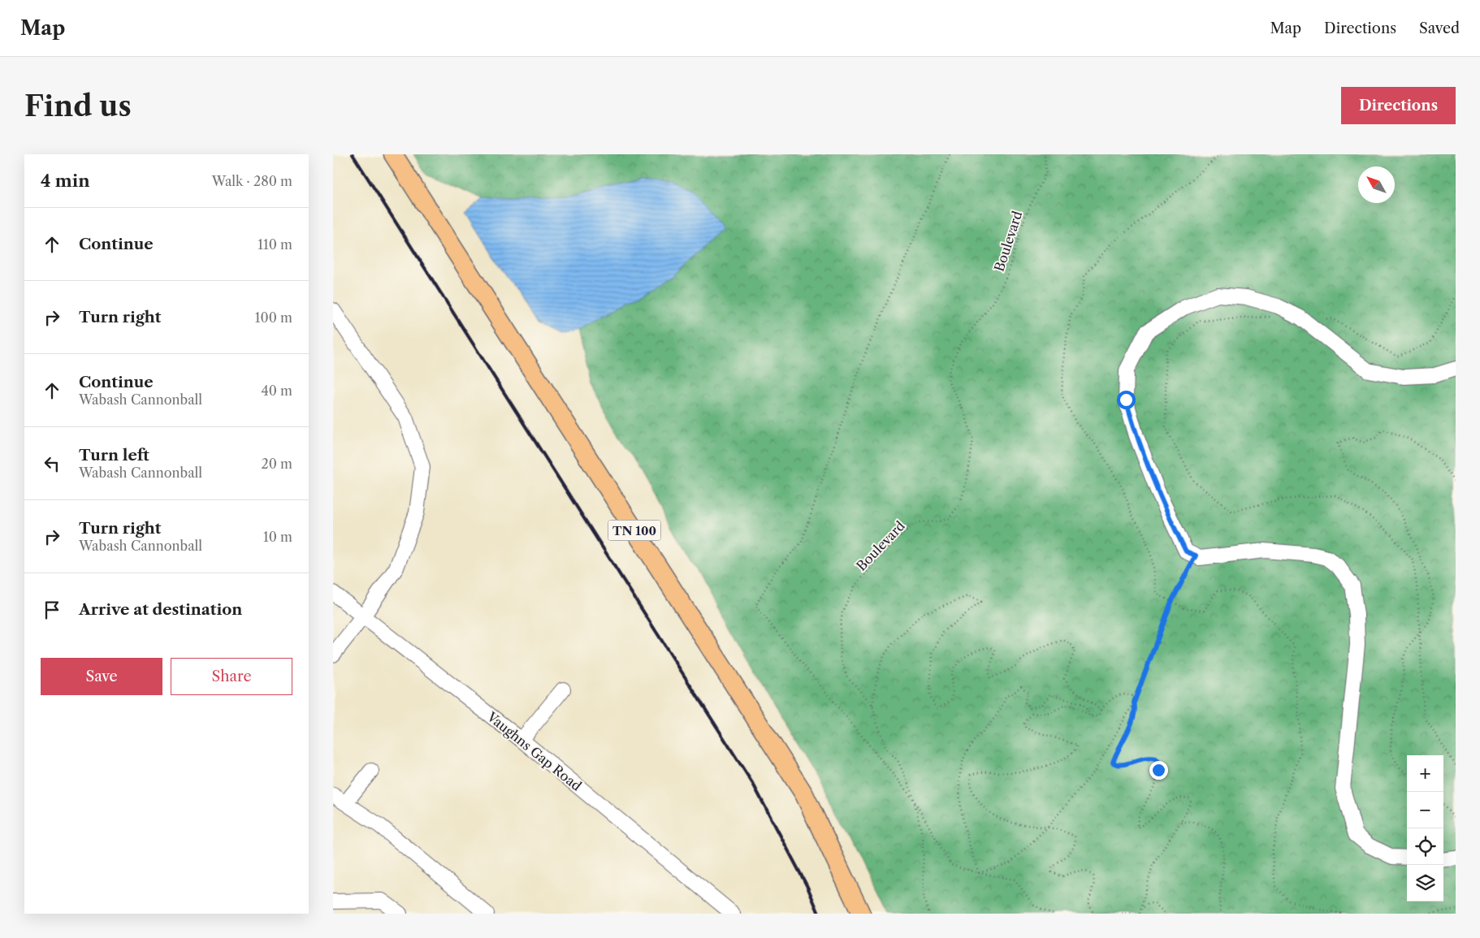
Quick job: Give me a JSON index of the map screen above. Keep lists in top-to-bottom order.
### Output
{
  "streets": {
    "main road": ["TN 100"],
    "street": ["Vaughns Gap Road"],
    "path": ["Boulevard"]
  },
  "north": "top left",
  "page": {
    "header": "Map",
    "nav": ["Map", "Directions", "Saved"],
    "buttons": [
      "Directions",
      ["Save", "Share"]
    ],
    "title": "Find us",
    "heading": ["4 min", "Walk · 280 m"],
    "list": [
      ["Continue", "110 m"],
      ["Turn right", "100 m"],
      ["Continue", "Wabash Cannonball", "40 m"],
      ["Turn left", "Wabash Cannonball", "20 m"],
      ["Turn right", "Wabash Cannonball", "10 m"],
      "Arrive at destination"
    ],
    "map_buttons": ["+", "−"]
  }
}
